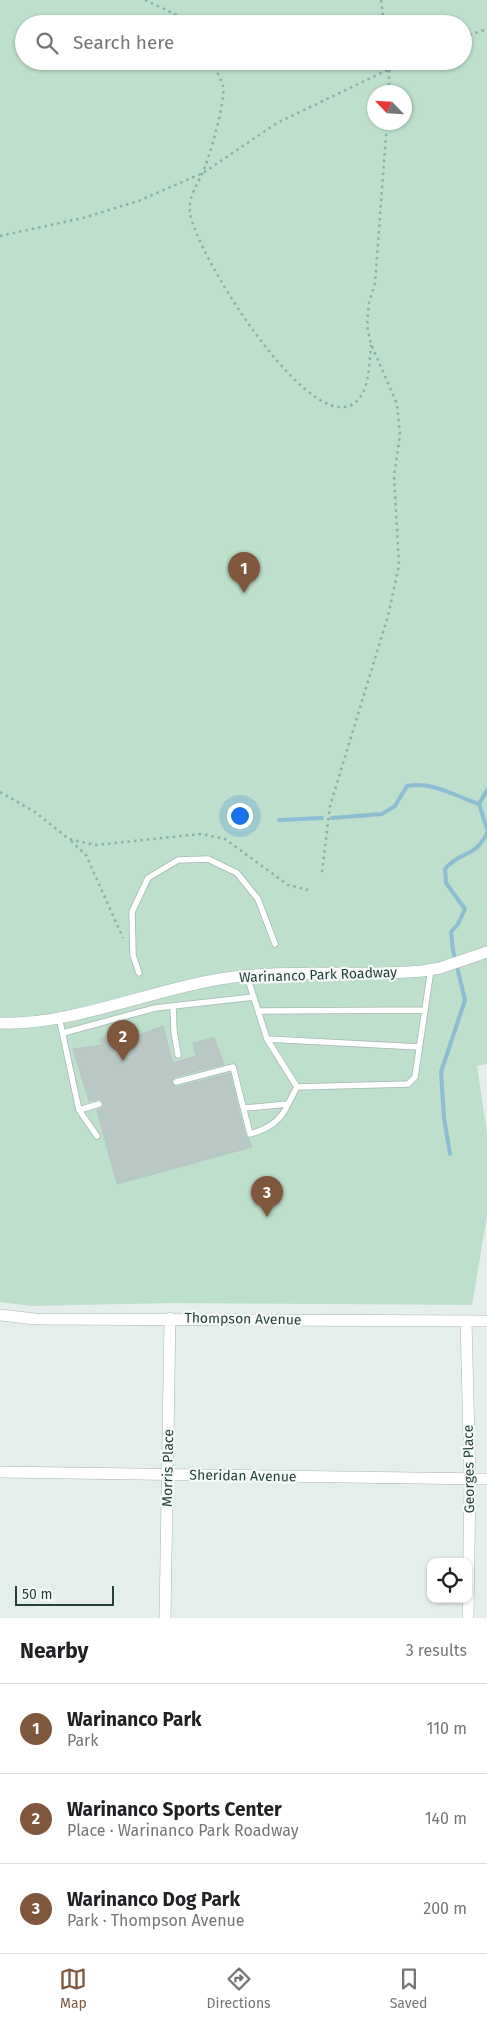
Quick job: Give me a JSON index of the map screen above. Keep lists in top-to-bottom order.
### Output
{
  "streets": {
    "street": [
      "Warinanco Park Roadway",
      "Thompson Avenue",
      "Morris Place",
      "Georges Place",
      "Sheridan Avenue"
    ]
  },
  "crossings": [
    ["Thompson Avenue", "Morris Place"],
    ["Thompson Avenue", "Georges Place"],
    ["Morris Place", "Sheridan Avenue"],
    ["Georges Place", "Sheridan Avenue"]
  ],
  "scale_bar": "50 m",
  "north": "top left",
  "page": {
    "search": "Search here",
    "pins": ["1", "2", "3"],
    "scale": "50 m",
    "heading": ["Nearby", "3 results"],
    "list": [
      {
        "mark": "1",
        "name": "Warinanco Park",
        "note": "Park",
        "value": "110 m"
      },
      {
        "mark": "2",
        "name": "Warinanco Sports Center",
        "note": "Place · Warinanco Park Roadway",
        "value": "140 m"
      },
      {
        "mark": "3",
        "name": "Warinanco Dog Park",
        "note": "Park · Thompson Avenue",
        "value": "200 m"
      }
    ],
    "nav": ["Map", "Directions", "Saved"]
  }
}
